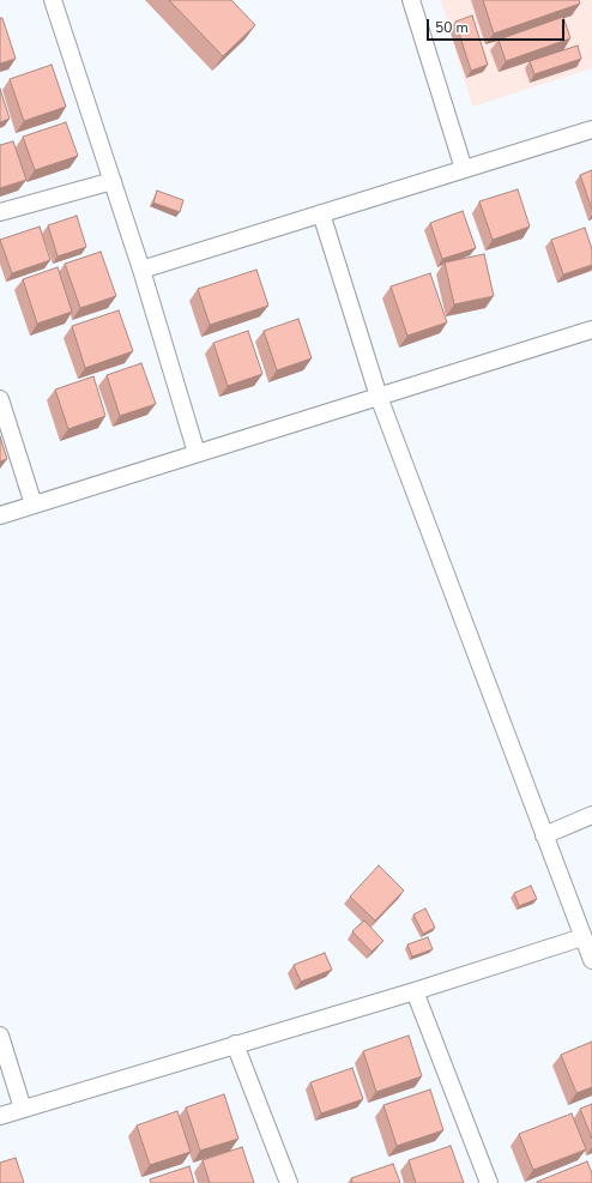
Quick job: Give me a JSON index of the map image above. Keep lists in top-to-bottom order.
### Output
{
  "scale_bar": "50 m"
}
